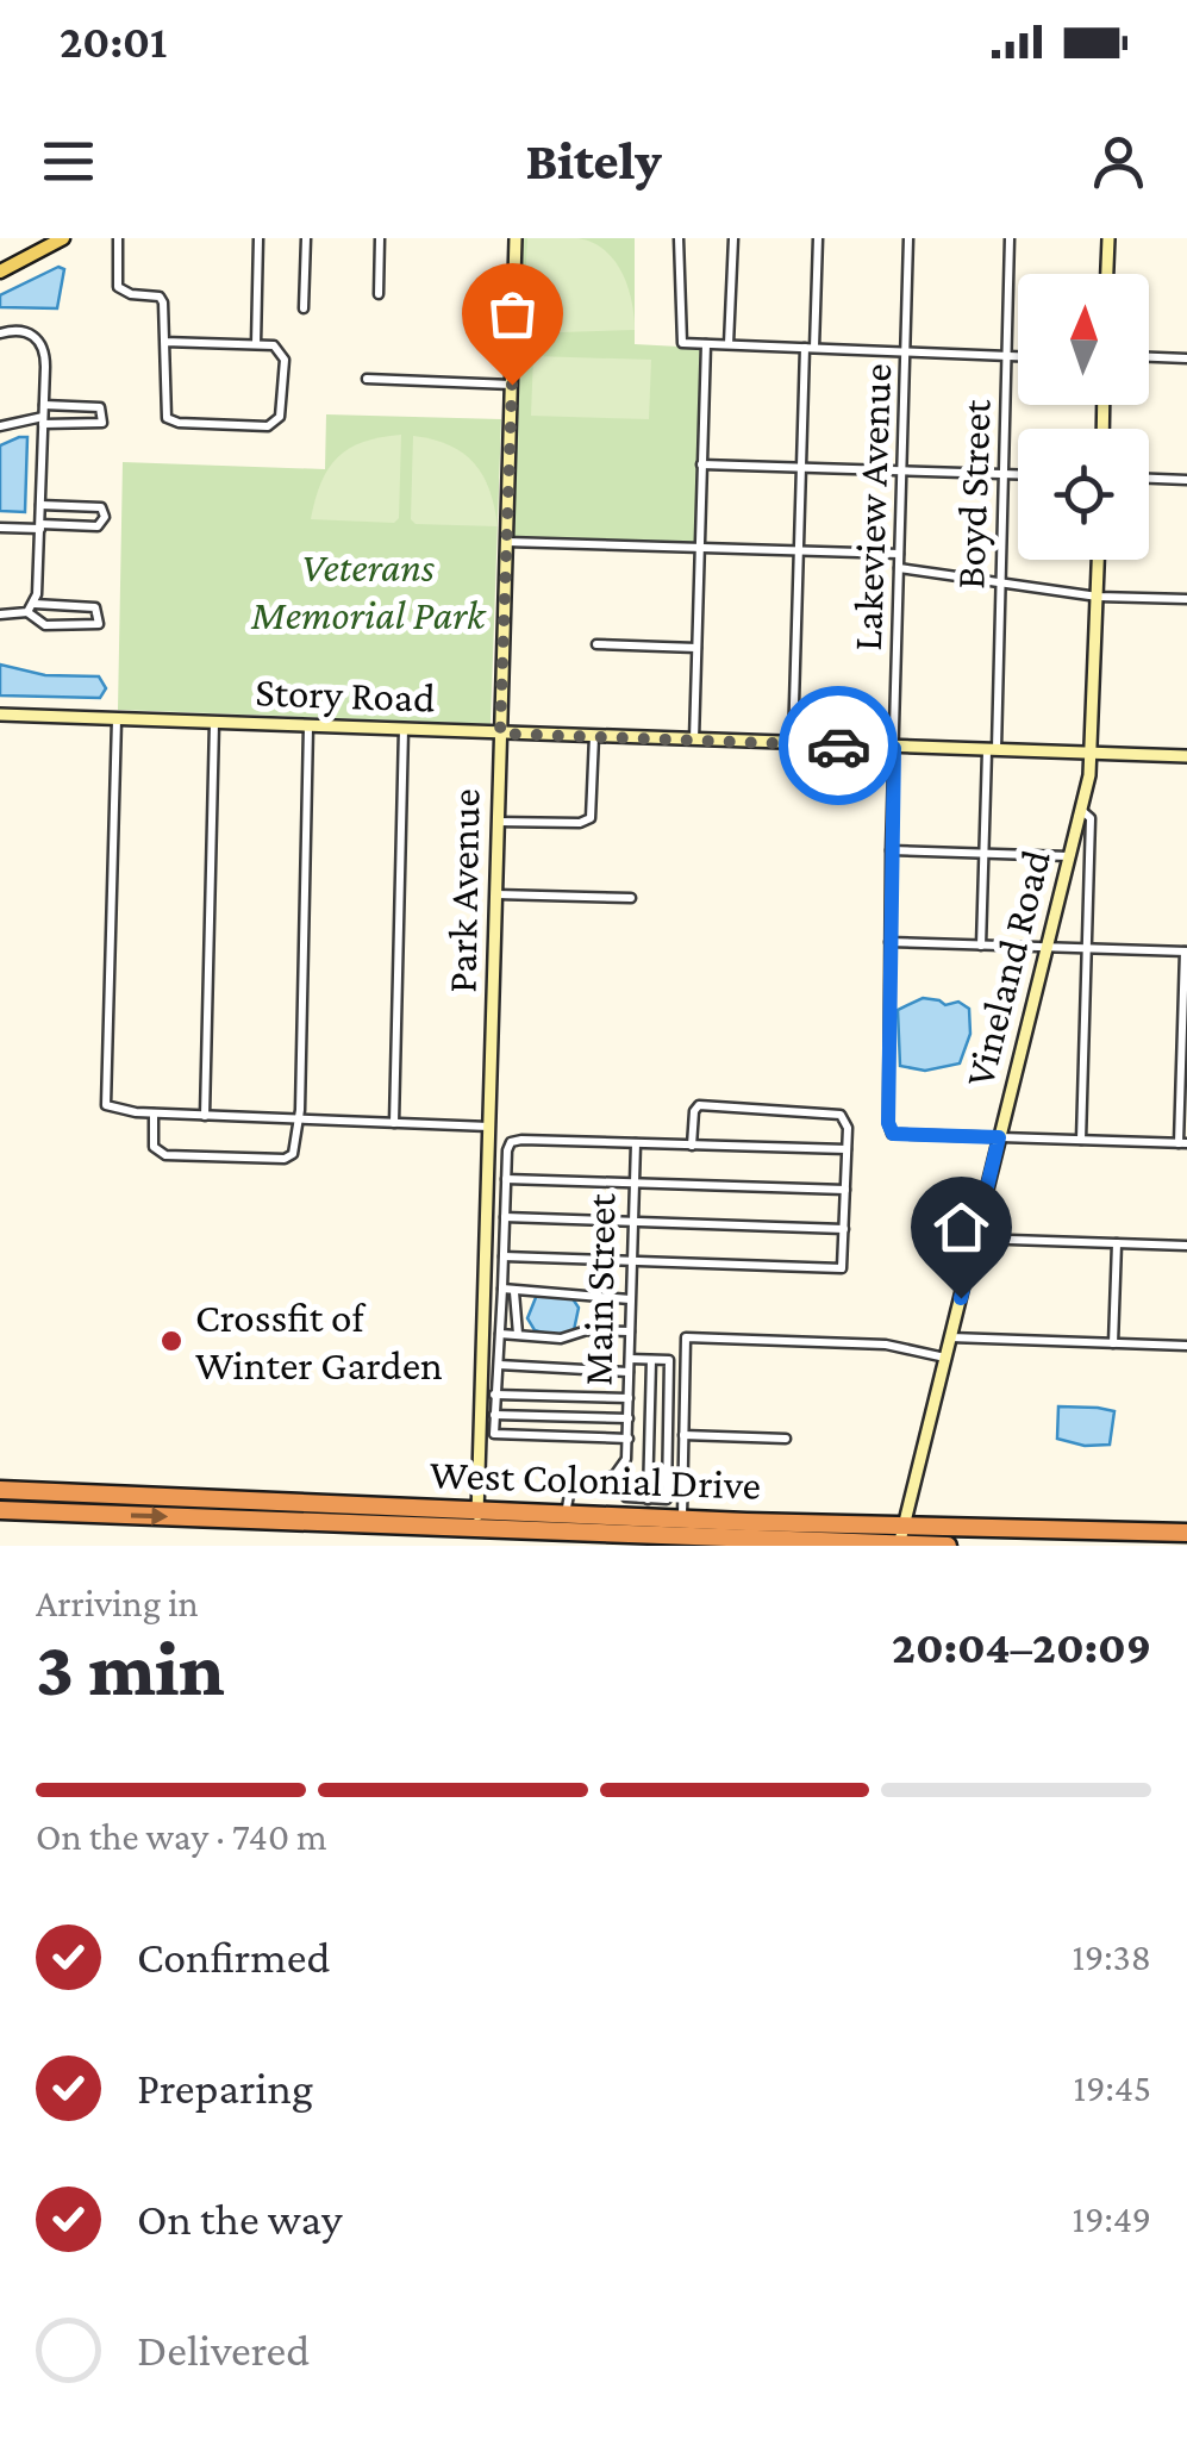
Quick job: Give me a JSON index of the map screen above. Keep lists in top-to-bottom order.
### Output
{
  "streets": {
    "highway": ["West Colonial Drive"],
    "street": [
      "Boyd Street",
      "Lakeview Avenue",
      "Story Road",
      "Park Avenue",
      "Vineland Road",
      "Main Street"
    ]
  },
  "crossings": [
    ["Boyd Street", "Story Road"],
    ["Lakeview Avenue", "Story Road"],
    ["Lakeview Avenue", "Vineland Road"],
    ["Story Road", "Park Avenue"],
    ["Story Road", "Vineland Road"],
    ["Park Avenue", "West Colonial Drive"],
    ["Vineland Road", "West Colonial Drive"]
  ],
  "parks": ["Veterans Memorial Park"],
  "places": ["Crossfit of Winter Garden"],
  "north": "top",
  "page": {
    "status": "20:01",
    "header": "Bitely",
    "heading": ["3 min", "Arriving in", "20:04–20:09"],
    "bar": "On the way · 740 m",
    "list": [
      ["Confirmed", "19:38"],
      ["Preparing", "19:45"],
      ["On the way", "19:49"],
      "Delivered"
    ]
  }
}
